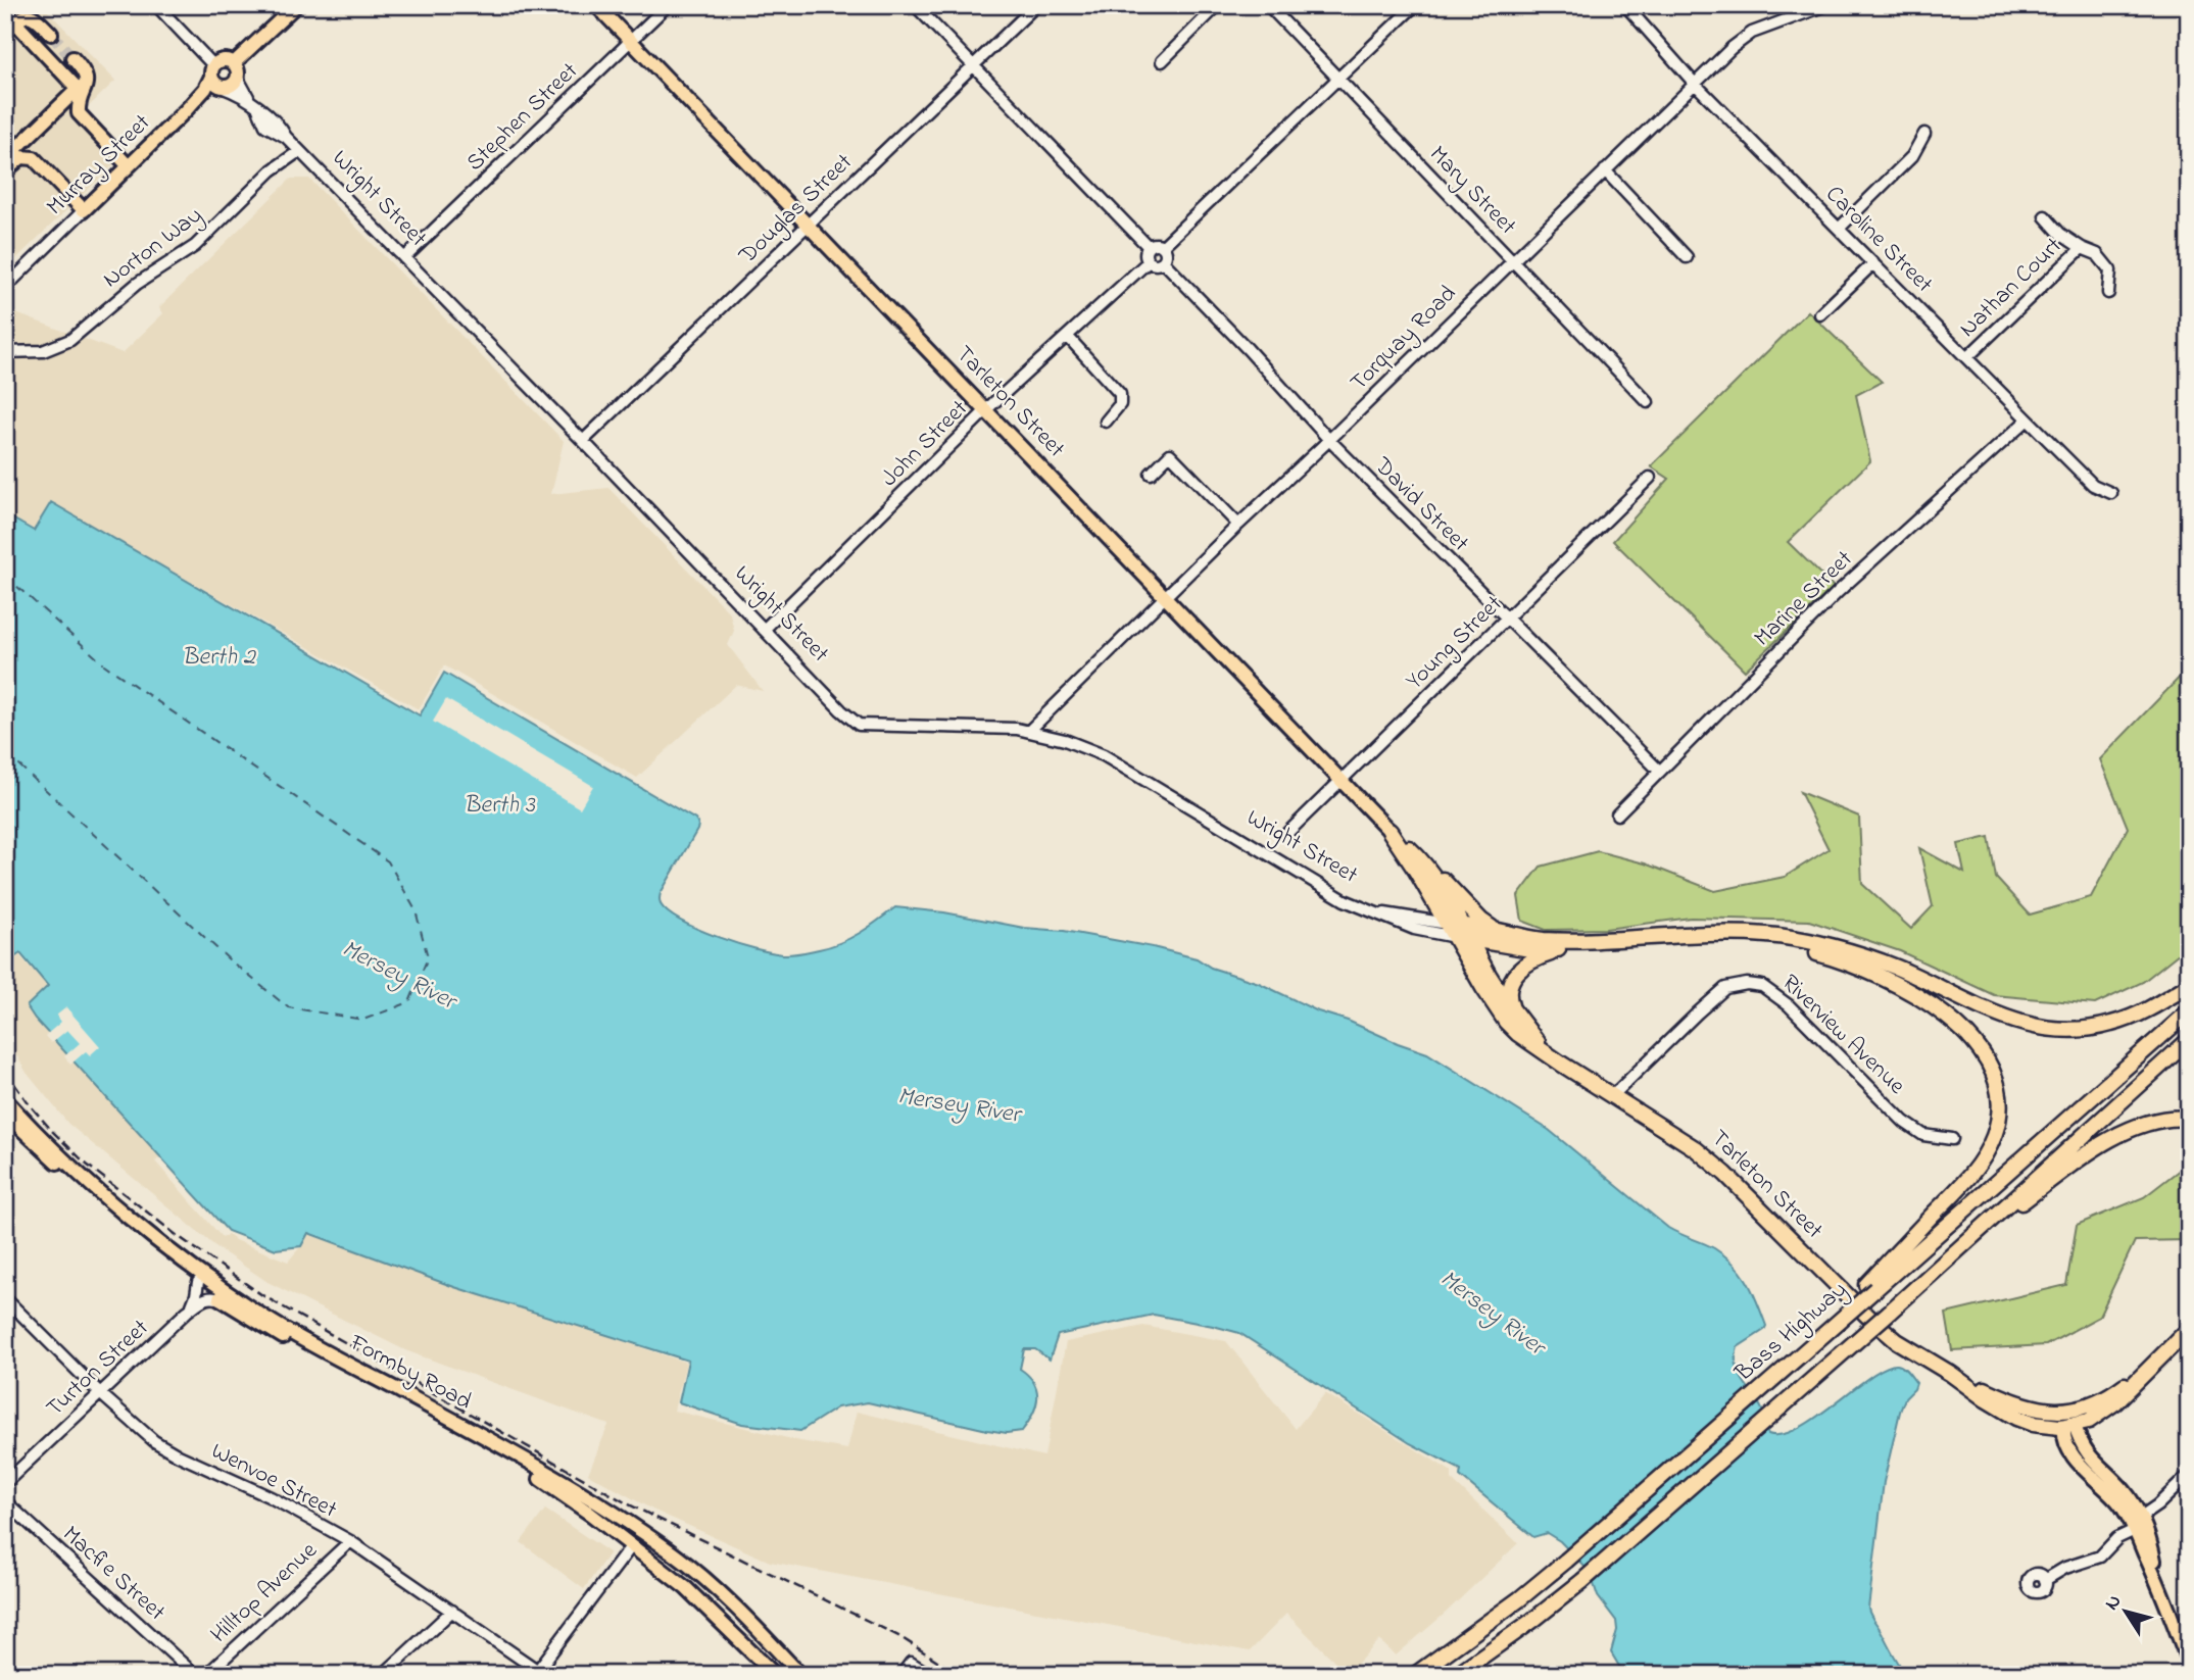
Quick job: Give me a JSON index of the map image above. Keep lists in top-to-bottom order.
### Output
{
  "streets": {
    "highway": ["Tarleton Street", "Bass Highway"],
    "main road": ["Murray Street", "Formby Road"],
    "street": [
      "Stephen Street",
      "Mary Street",
      "Wright Street",
      "Douglas Street",
      "Caroline Street",
      "Norton Way",
      "Nathan Court",
      "Torquay Road",
      "John Street",
      "David Street",
      "Marine Street",
      "Young Street",
      "Riverview Avenue",
      "Turton Street",
      "Wenvoe Street",
      "Macfie Street",
      "Hilltop Avenue"
    ]
  },
  "crossings": [
    ["Stephen Street", "Wright Street"],
    ["Stephen Street", "Tarleton Street"],
    ["Murray Street", "Wright Street"],
    ["Mary Street", "Torquay Road"],
    ["Wright Street", "Douglas Street"],
    ["Wright Street", "Norton Way"],
    ["Wright Street", "Torquay Road"],
    ["Wright Street", "Tarleton Street"],
    ["Wright Street", "John Street"],
    ["Douglas Street", "Tarleton Street"],
    ["Caroline Street", "Nathan Court"],
    ["Caroline Street", "Torquay Road"],
    ["Caroline Street", "Marine Street"],
    ["Torquay Road", "Tarleton Street"],
    ["Torquay Road", "David Street"],
    ["Tarleton Street", "John Street"],
    ["Tarleton Street", "Young Street"],
    ["Tarleton Street", "Riverview Avenue"],
    ["John Street", "David Street"],
    ["David Street", "Marine Street"],
    ["David Street", "Young Street"],
    ["Turton Street", "Formby Road"],
    ["Turton Street", "Wenvoe Street"],
    ["Wenvoe Street", "Hilltop Avenue"]
  ],
  "water": ["Berth 2", "Berth 3", "Mersey River"],
  "north": "top left"
}
